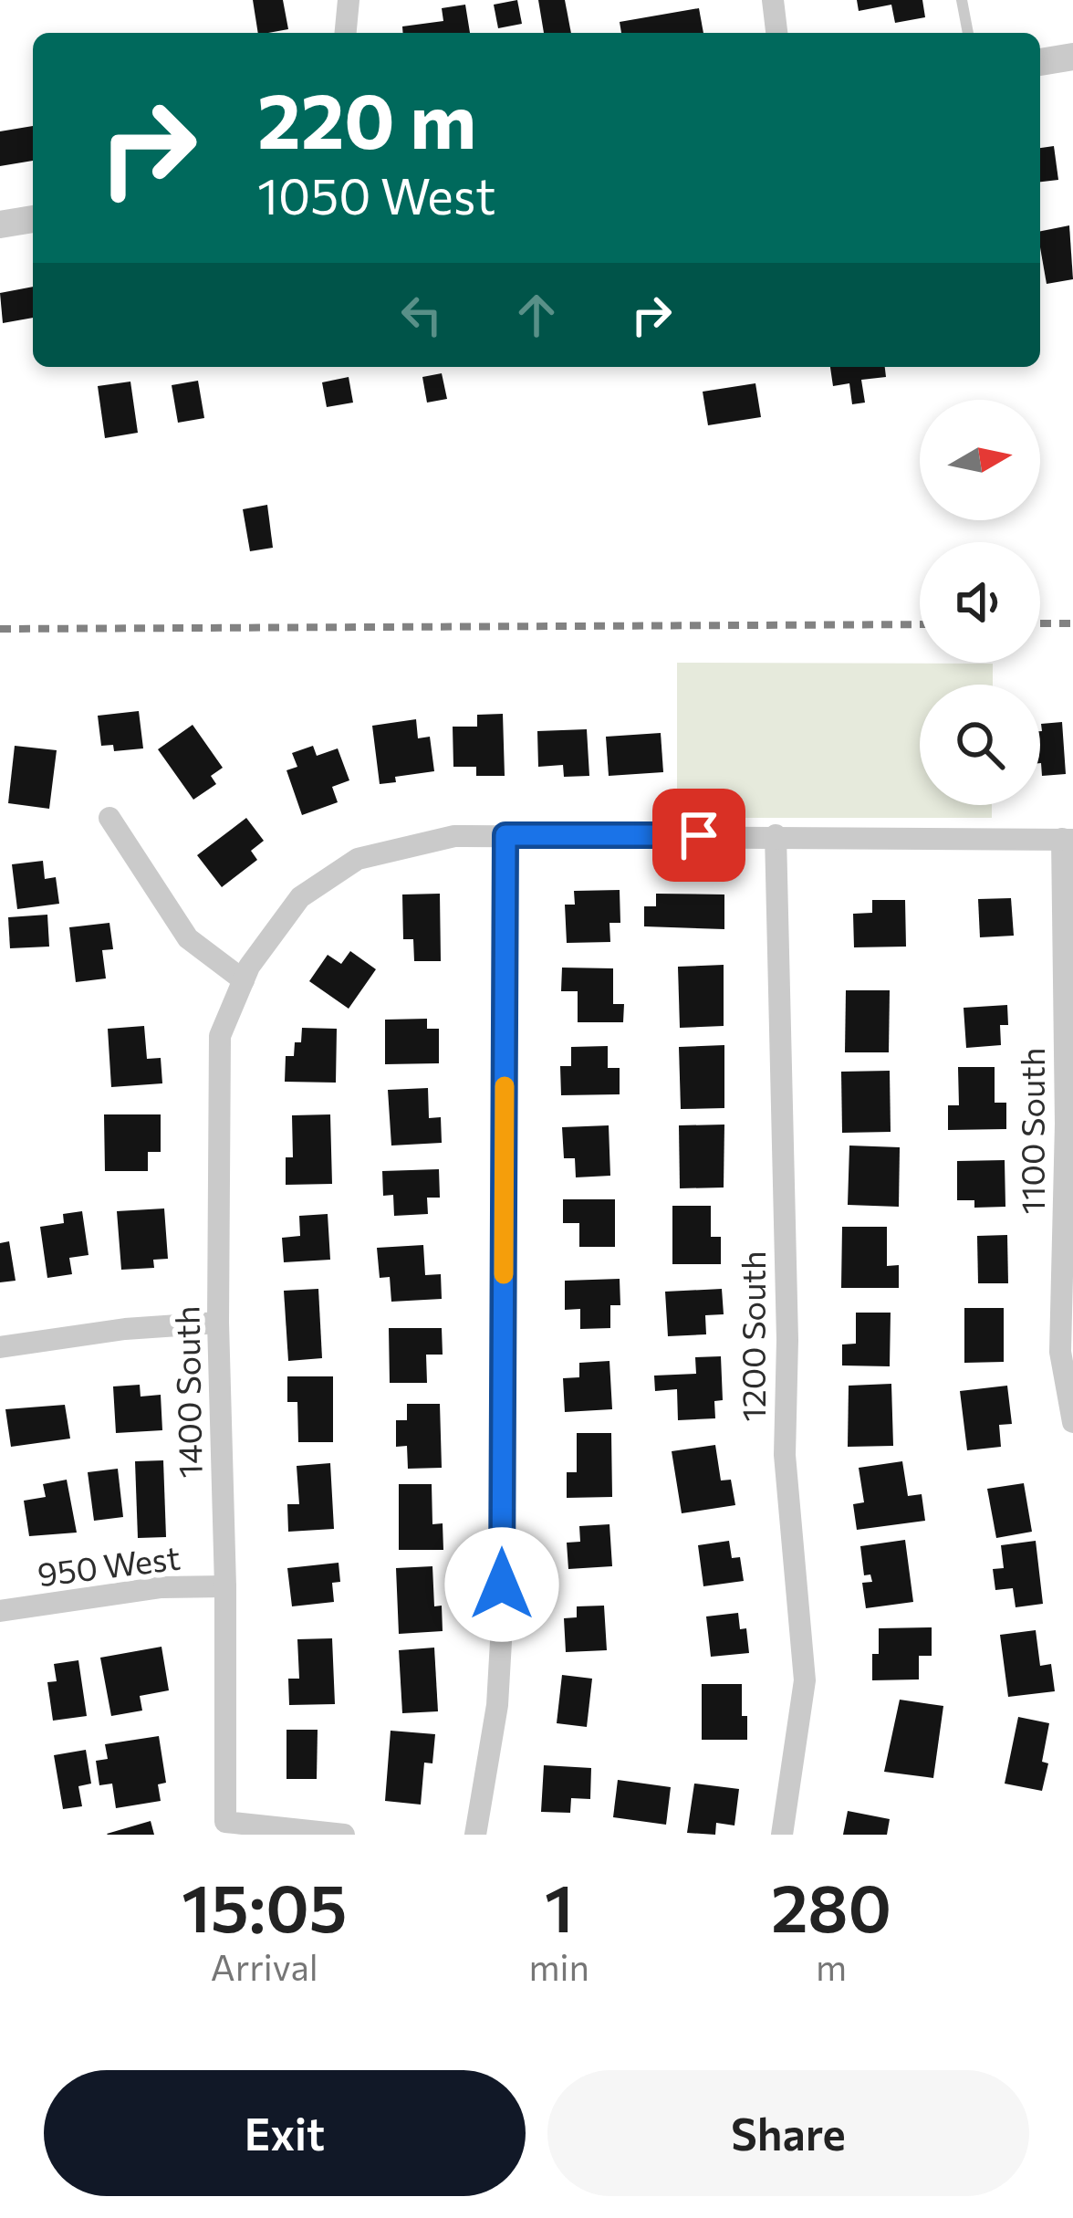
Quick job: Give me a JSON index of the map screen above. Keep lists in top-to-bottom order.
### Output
{
  "streets": {
    "street": [
      "1100 South",
      "1200 South",
      "1400 South",
      "950 West"
    ]
  },
  "crossings": [
    ["1100 South", "1400 South"],
    ["1200 South", "1400 South"],
    ["1400 South", "950 West"]
  ],
  "north": "right",
  "page": {
    "turn": ["220 m", "1050 West"],
    "eta": [
      "15:05",
      "Arrival",
      "1",
      "min",
      "280",
      "m"
    ],
    "buttons": ["Exit", "Share"]
  }
}
